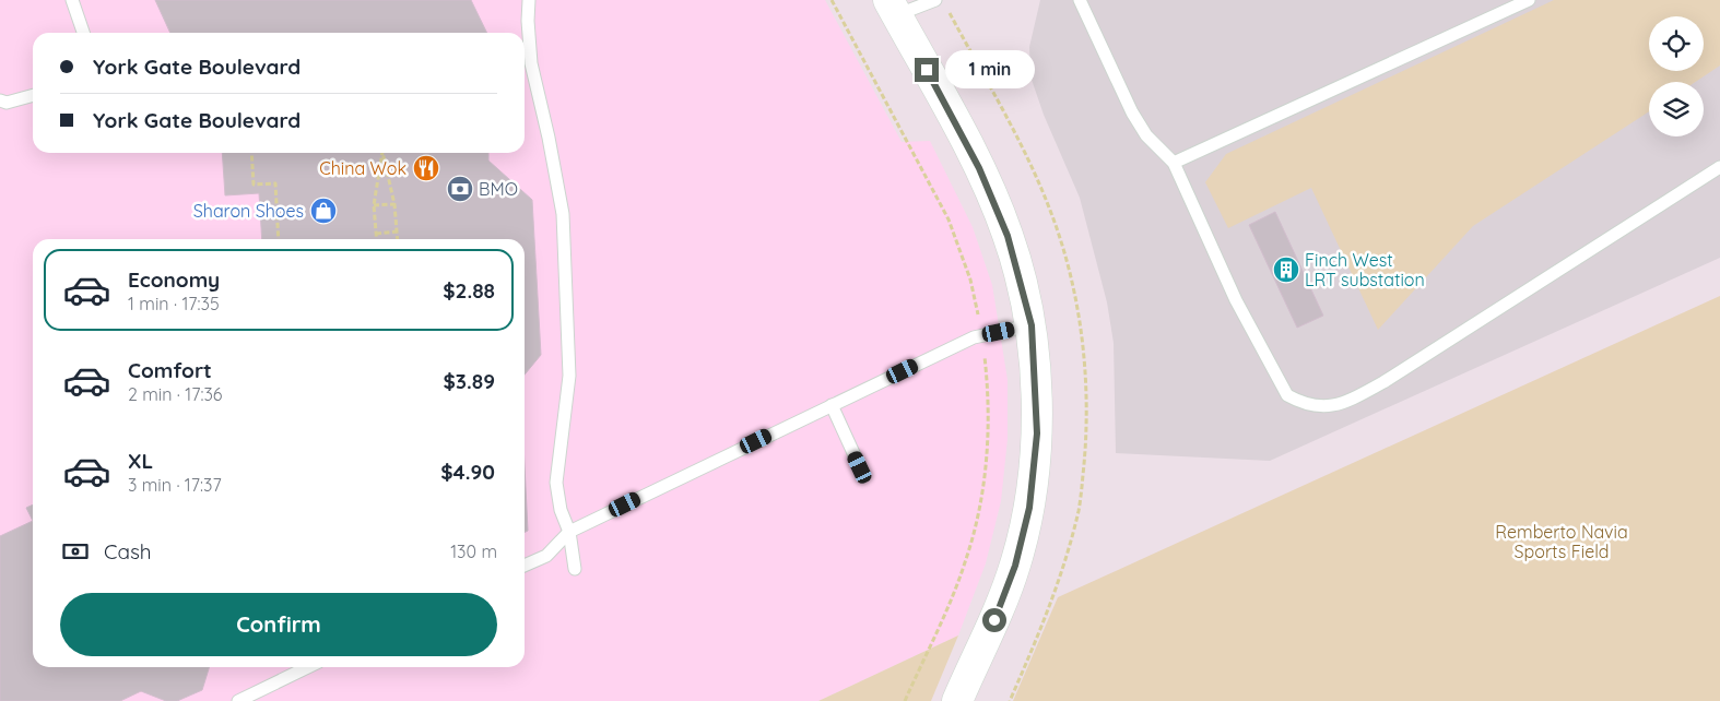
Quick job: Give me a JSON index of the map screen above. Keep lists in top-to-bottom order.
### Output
{
  "parks": ["Remberto Navia Sports Field"],
  "places": {
    "restaurant": ["China Wok"],
    "bank": ["BMO"],
    "shop": ["Sharon Shoes"],
    "building": ["Finch West LRT substation"]
  },
  "page": {
    "banner": ["York Gate Boulevard", "York Gate Boulevard"],
    "bubble": "1 min",
    "list": [
      {
        "name": "Economy",
        "note": "1 min · 17:35",
        "value": "$2.88"
      },
      {
        "name": "Comfort",
        "note": "2 min · 17:36",
        "value": "$3.89"
      },
      {
        "name": "XL",
        "note": "3 min · 17:37",
        "value": "$4.90"
      }
    ],
    "pay": ["Cash", "130 m"],
    "buttons": "Confirm"
  }
}
